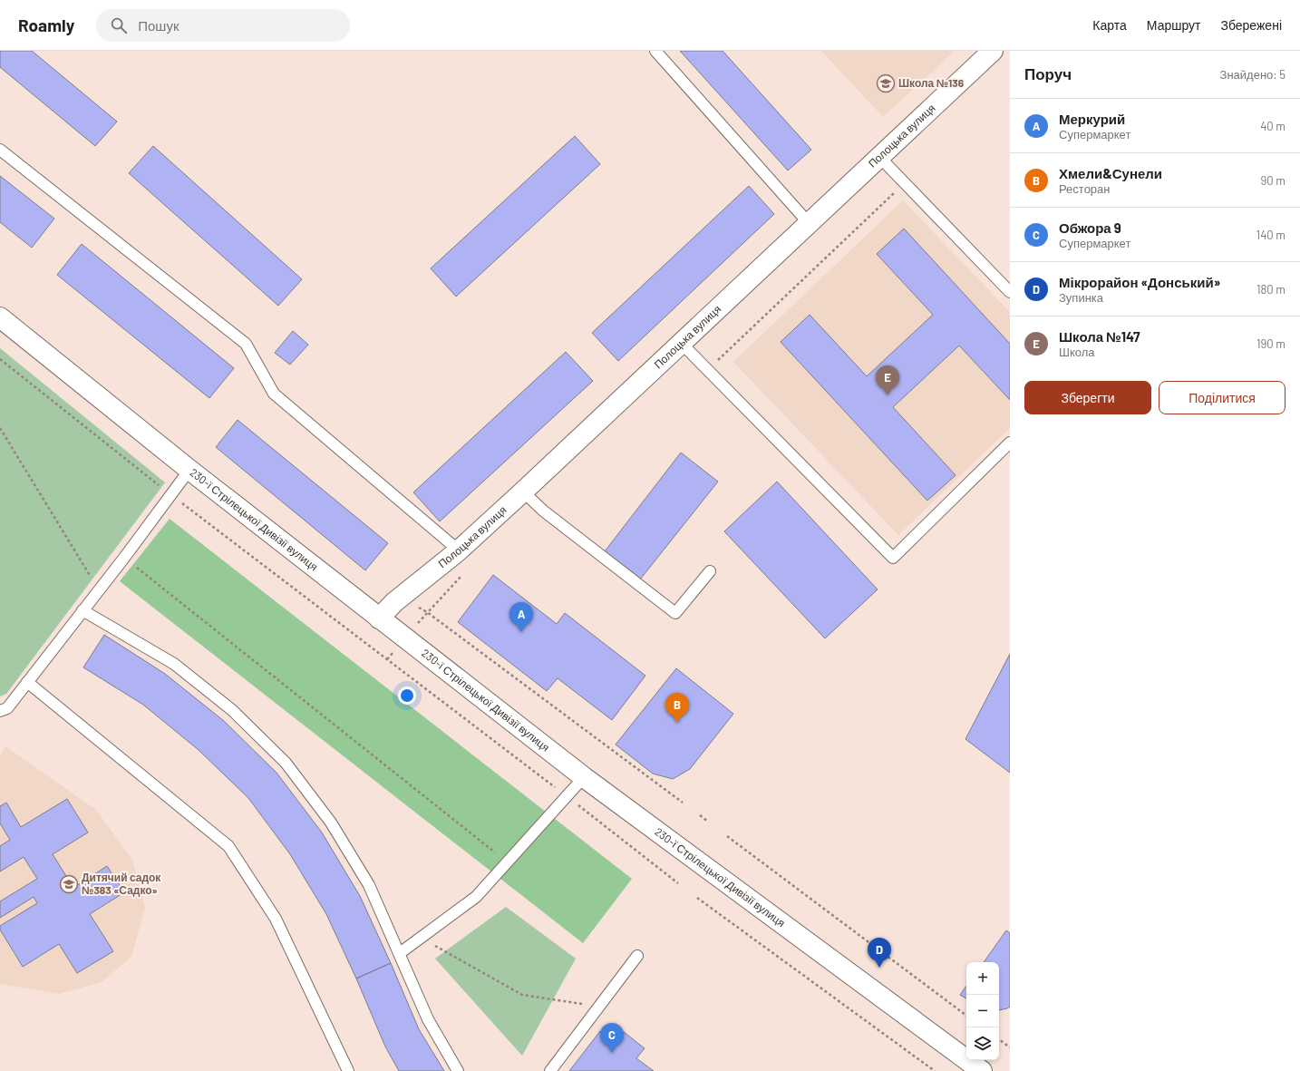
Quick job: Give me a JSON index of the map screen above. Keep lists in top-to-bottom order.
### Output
{
  "streets": {
    "street": ["Полоцька вулиця", "230-ї Стрілецької Дивізії вулиця"]
  },
  "crossings": [
    ["Полоцька вулиця", "230-ї Стрілецької Дивізії вулиця"]
  ],
  "places": {
    "school or university": ["Школа №136", "Дитячий садок №383 «Садко»"]
  },
  "page": {
    "header": "Roamly",
    "search": "Пошук",
    "nav": ["Карта", "Маршрут", "Збережені"],
    "heading": ["Поруч", "Знайдено: 5"],
    "list": [
      {
        "mark": "A",
        "name": "Меркурий",
        "note": "Супермаркет",
        "value": "40 m"
      },
      {
        "mark": "B",
        "name": "Хмели&Сунели",
        "note": "Ресторан",
        "value": "90 m"
      },
      {
        "mark": "C",
        "name": "Обжора 9",
        "note": "Супермаркет",
        "value": "140 m"
      },
      {
        "mark": "D",
        "name": "Мікрорайон «Донський»",
        "note": "Зупинка",
        "value": "180 m"
      },
      {
        "mark": "E",
        "name": "Школа №147",
        "note": "Школа",
        "value": "190 m"
      }
    ],
    "pins": [
      "E",
      "A",
      "B",
      "D",
      "C"
    ],
    "buttons": ["Зберегти", "Поділитися"],
    "map_buttons": ["+", "−"]
  }
}
